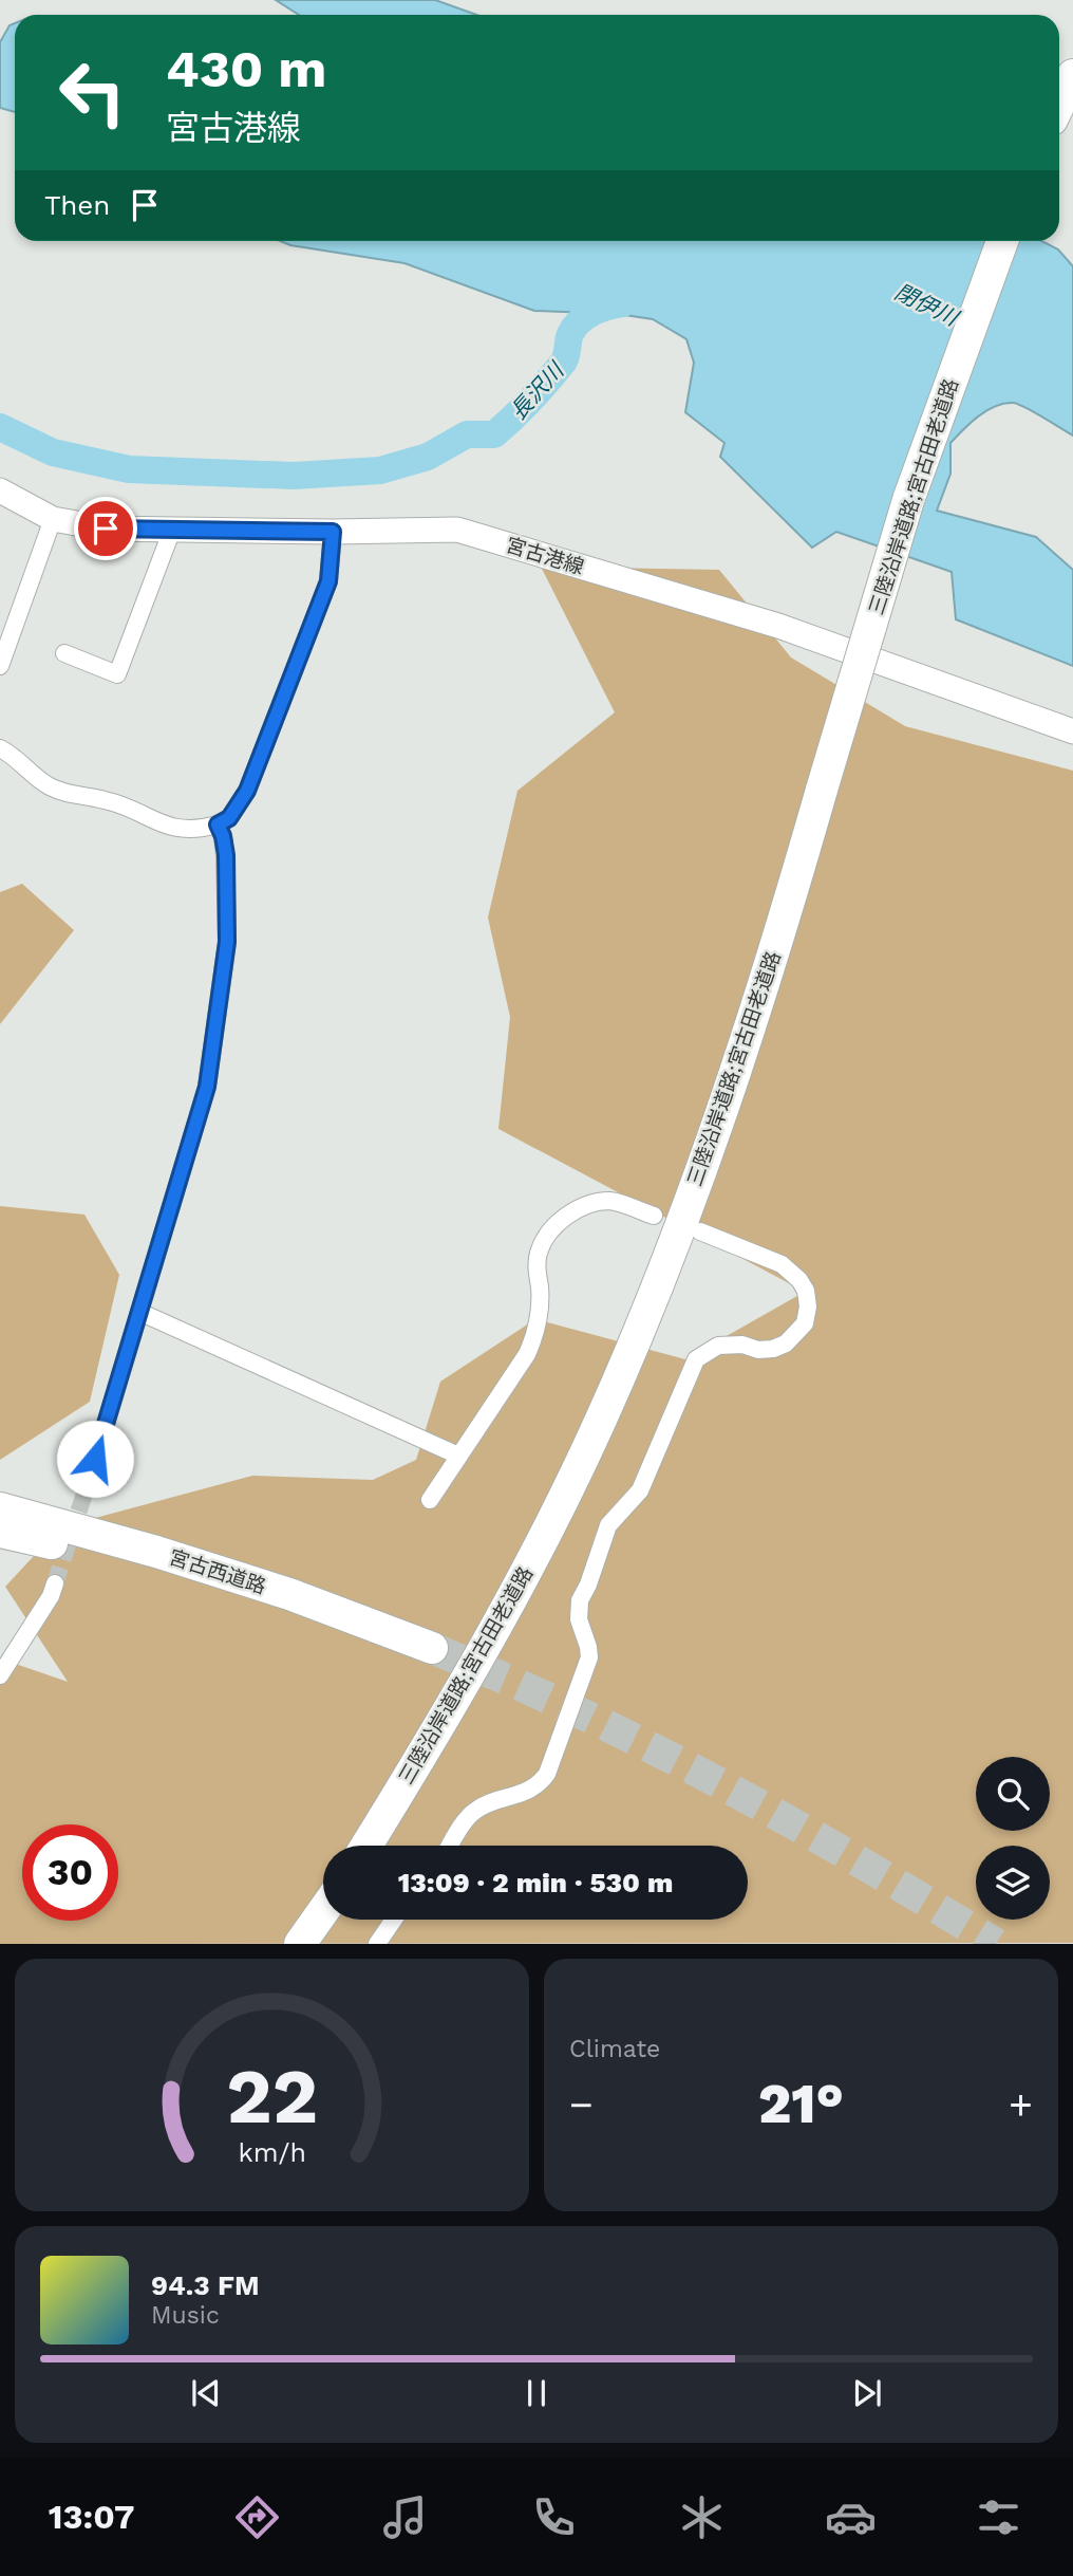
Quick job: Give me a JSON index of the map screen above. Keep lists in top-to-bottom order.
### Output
{
  "streets": {
    "highway": ["三陸沿岸道路;宮古田老道路", "宮古西道路"],
    "main road": ["宮古港線"]
  },
  "water": ["閉伊川", "長沢川"],
  "page": {
    "turn": ["430 m", "宮古港線"],
    "then": "Then",
    "limit": "30",
    "trip": "13:09 · 2 min · 530 m",
    "tile": "Climate",
    "heat": ["−", "21°", "+"],
    "song": ["94.3 FM", "Music"],
    "tabs": "13:07",
    "gauge": ["22", "km/h"]
  }
}
